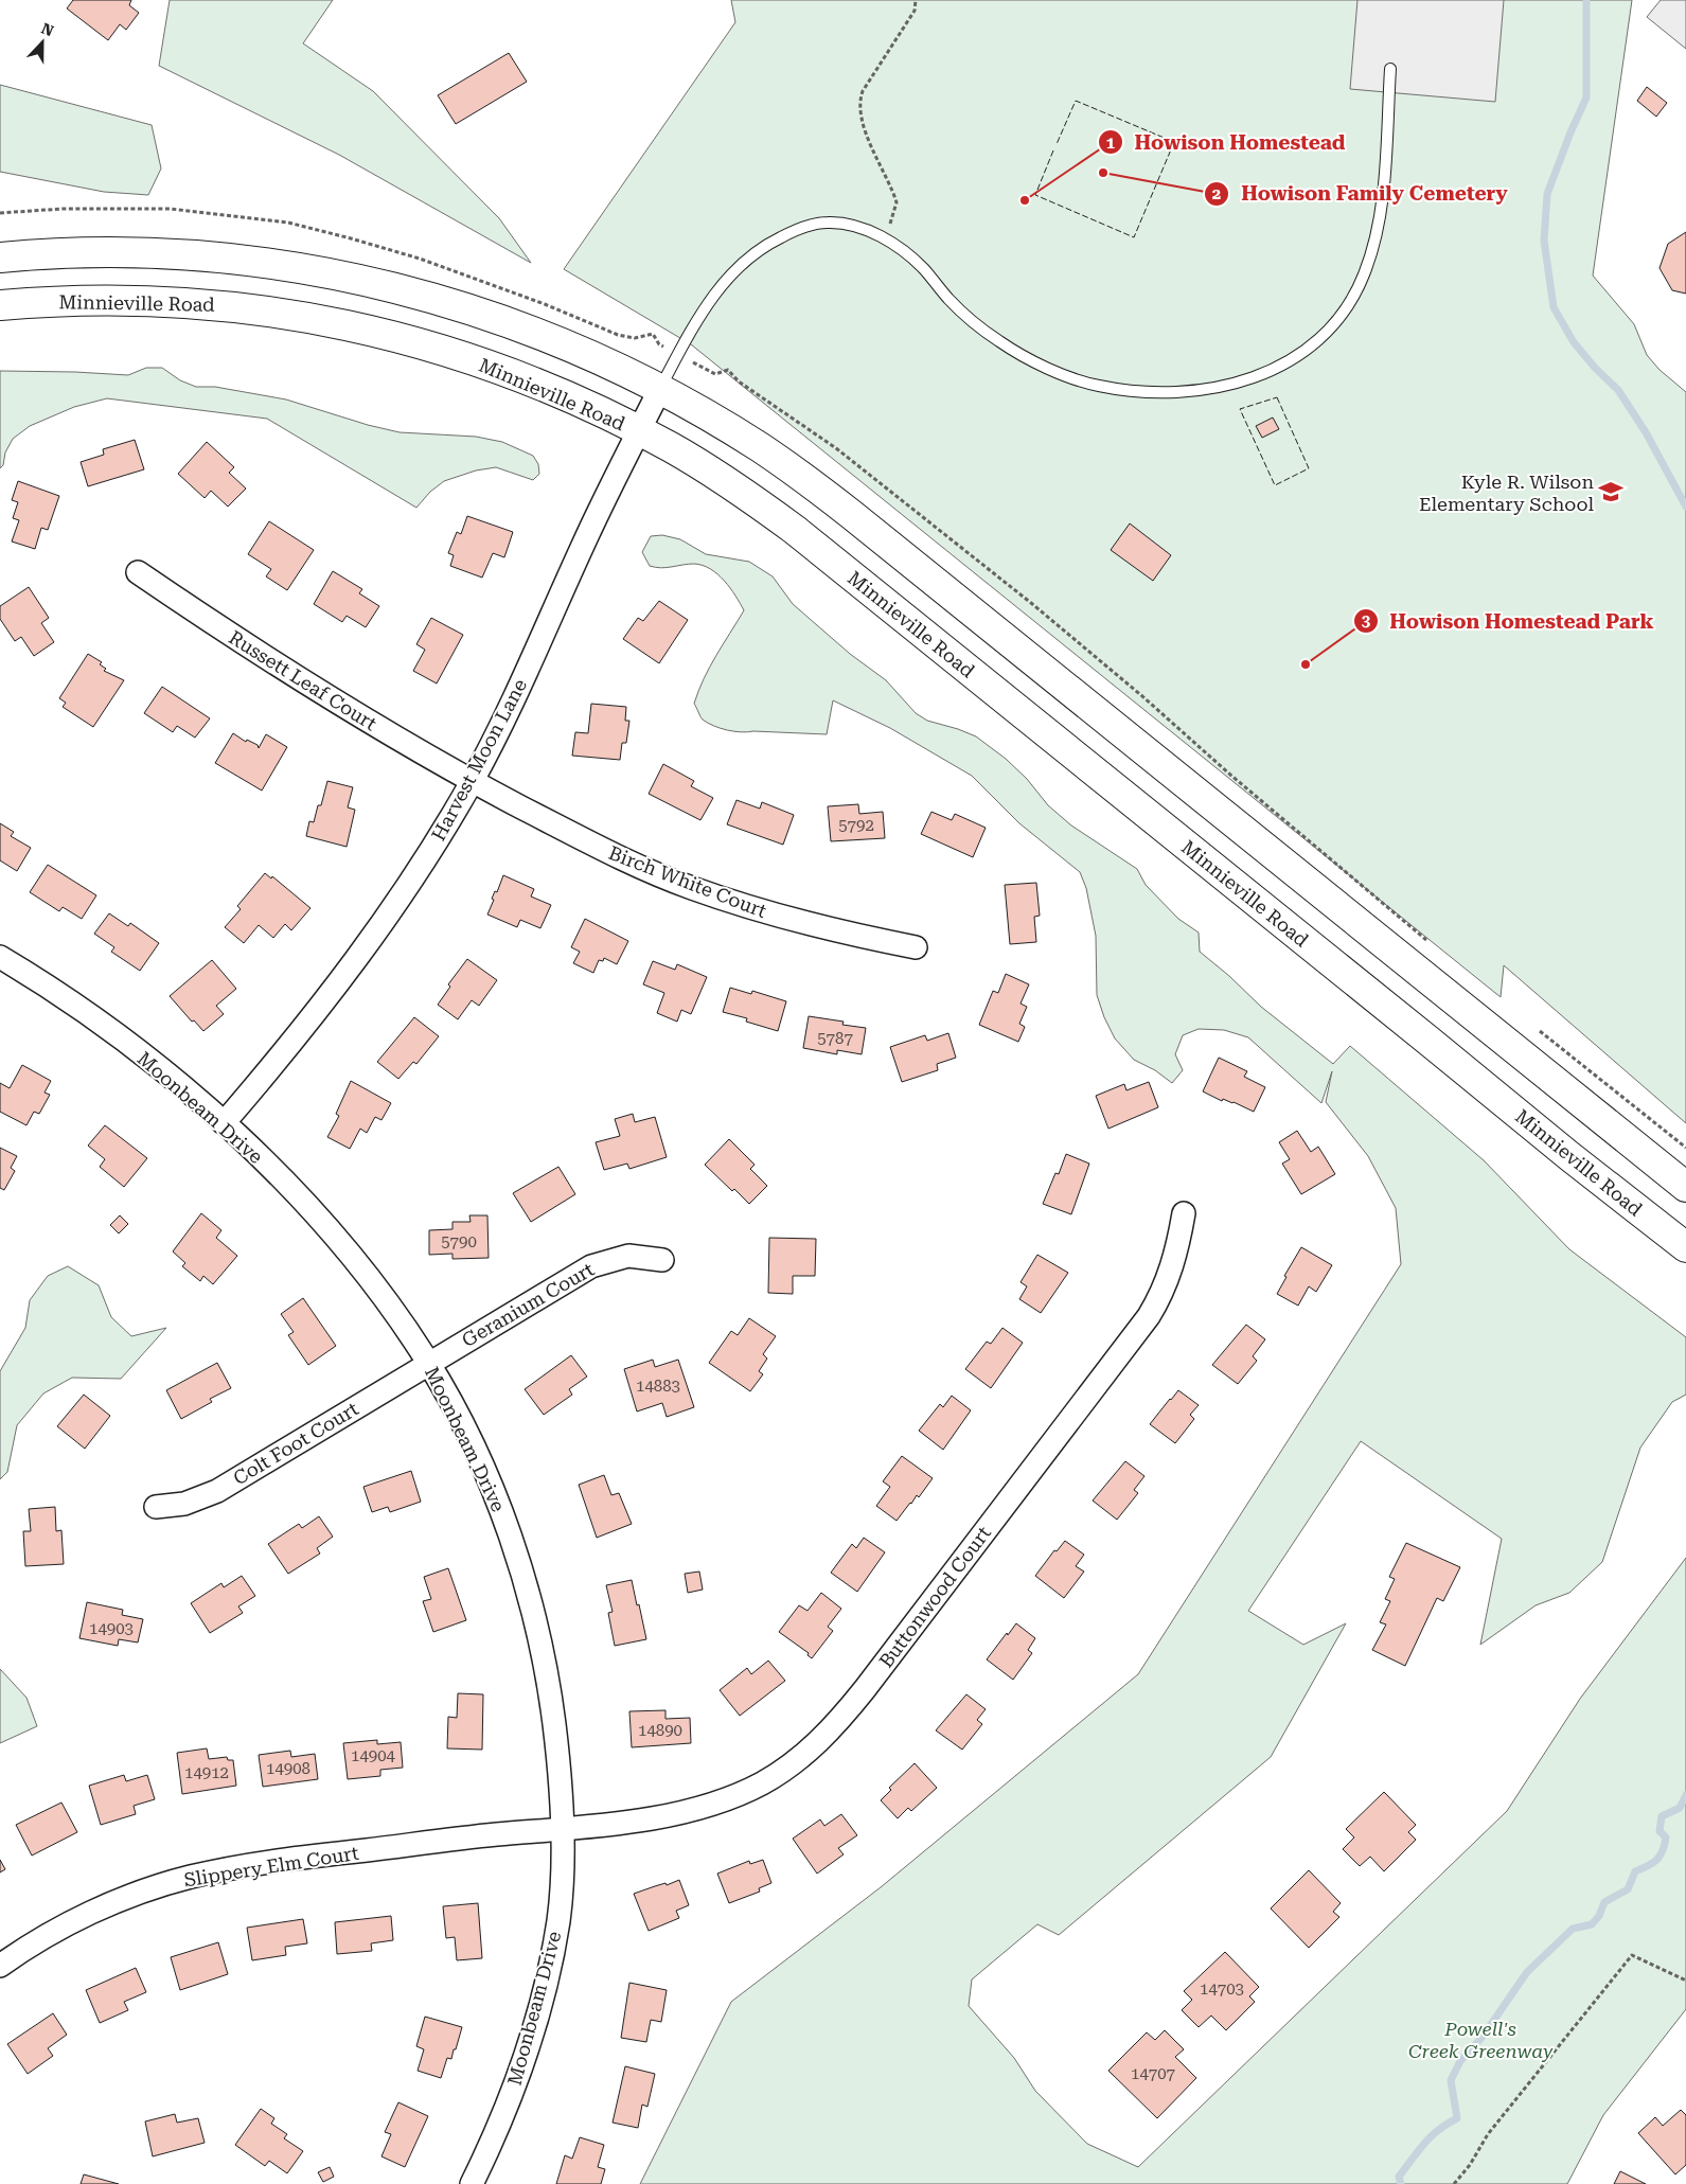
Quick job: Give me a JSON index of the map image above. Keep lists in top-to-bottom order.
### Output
{
  "streets": {
    "main road": ["Minnieville Road"],
    "street": [
      "Russett Leaf Court",
      "Harvest Moon Lane",
      "Birch White Court",
      "Moonbeam Drive",
      "Geranium Court",
      "Colt Foot Court",
      "Buttonwood Court",
      "Slippery Elm Court"
    ]
  },
  "crossings": [
    ["Minnieville Road", "Harvest Moon Lane"],
    ["Russett Leaf Court", "Harvest Moon Lane"],
    ["Russett Leaf Court", "Birch White Court"],
    ["Harvest Moon Lane", "Birch White Court"],
    ["Harvest Moon Lane", "Moonbeam Drive"],
    ["Moonbeam Drive", "Geranium Court"],
    ["Moonbeam Drive", "Colt Foot Court"],
    ["Moonbeam Drive", "Buttonwood Court"],
    ["Moonbeam Drive", "Slippery Elm Court"],
    ["Geranium Court", "Colt Foot Court"],
    ["Buttonwood Court", "Slippery Elm Court"]
  ],
  "parks": ["Powell's Creek Greenway"],
  "places": {
    "other": ["Howison Family Cemetery", "Howison Homestead", "Howison Homestead Park"],
    "school or university": ["Kyle R. Wilson Elementary School"]
  },
  "house_numbers": [
    "5792",
    "5787",
    "5790",
    "14883",
    "14903",
    "14890",
    "14904",
    "14908",
    "14912",
    "14703",
    "14707"
  ],
  "north": "top"
}
